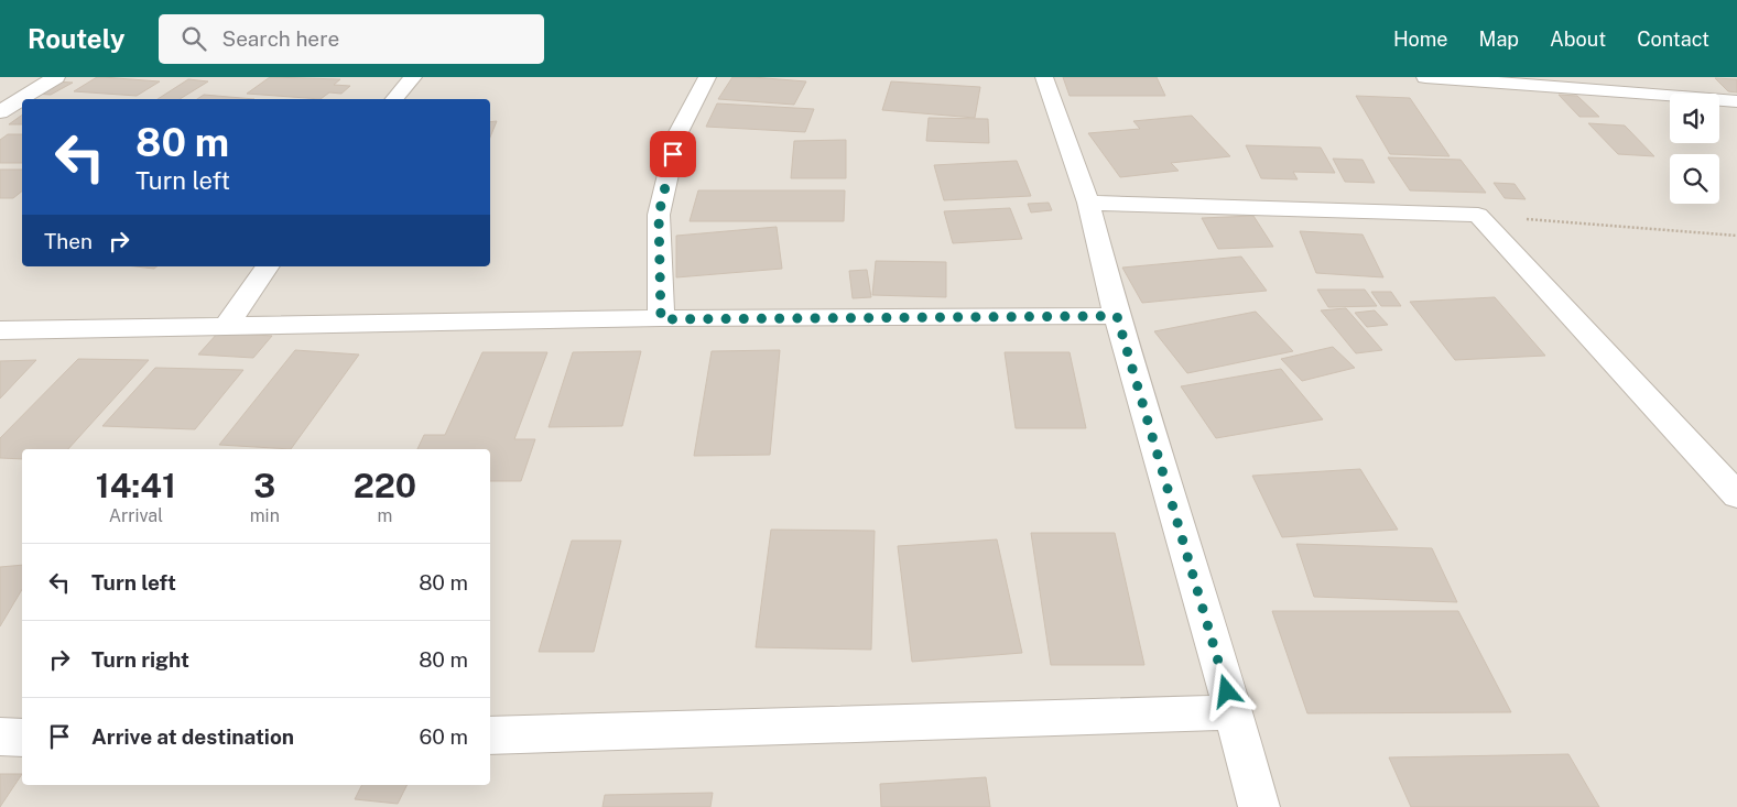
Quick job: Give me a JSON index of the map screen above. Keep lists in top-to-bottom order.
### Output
{
  "page": {
    "header": "Routely",
    "search": "Search here",
    "nav": [
      "Home",
      "Map",
      "About",
      "Contact"
    ],
    "turn": ["80 m", "Turn left"],
    "then": "Then",
    "eta": [
      "14:41",
      "Arrival",
      "3",
      "min",
      "220",
      "m"
    ],
    "list": [
      {
        "name": "Turn left",
        "value": "80 m"
      },
      {
        "name": "Turn right",
        "value": "80 m"
      },
      {
        "name": "Arrive at destination",
        "value": "60 m"
      }
    ]
  }
}
